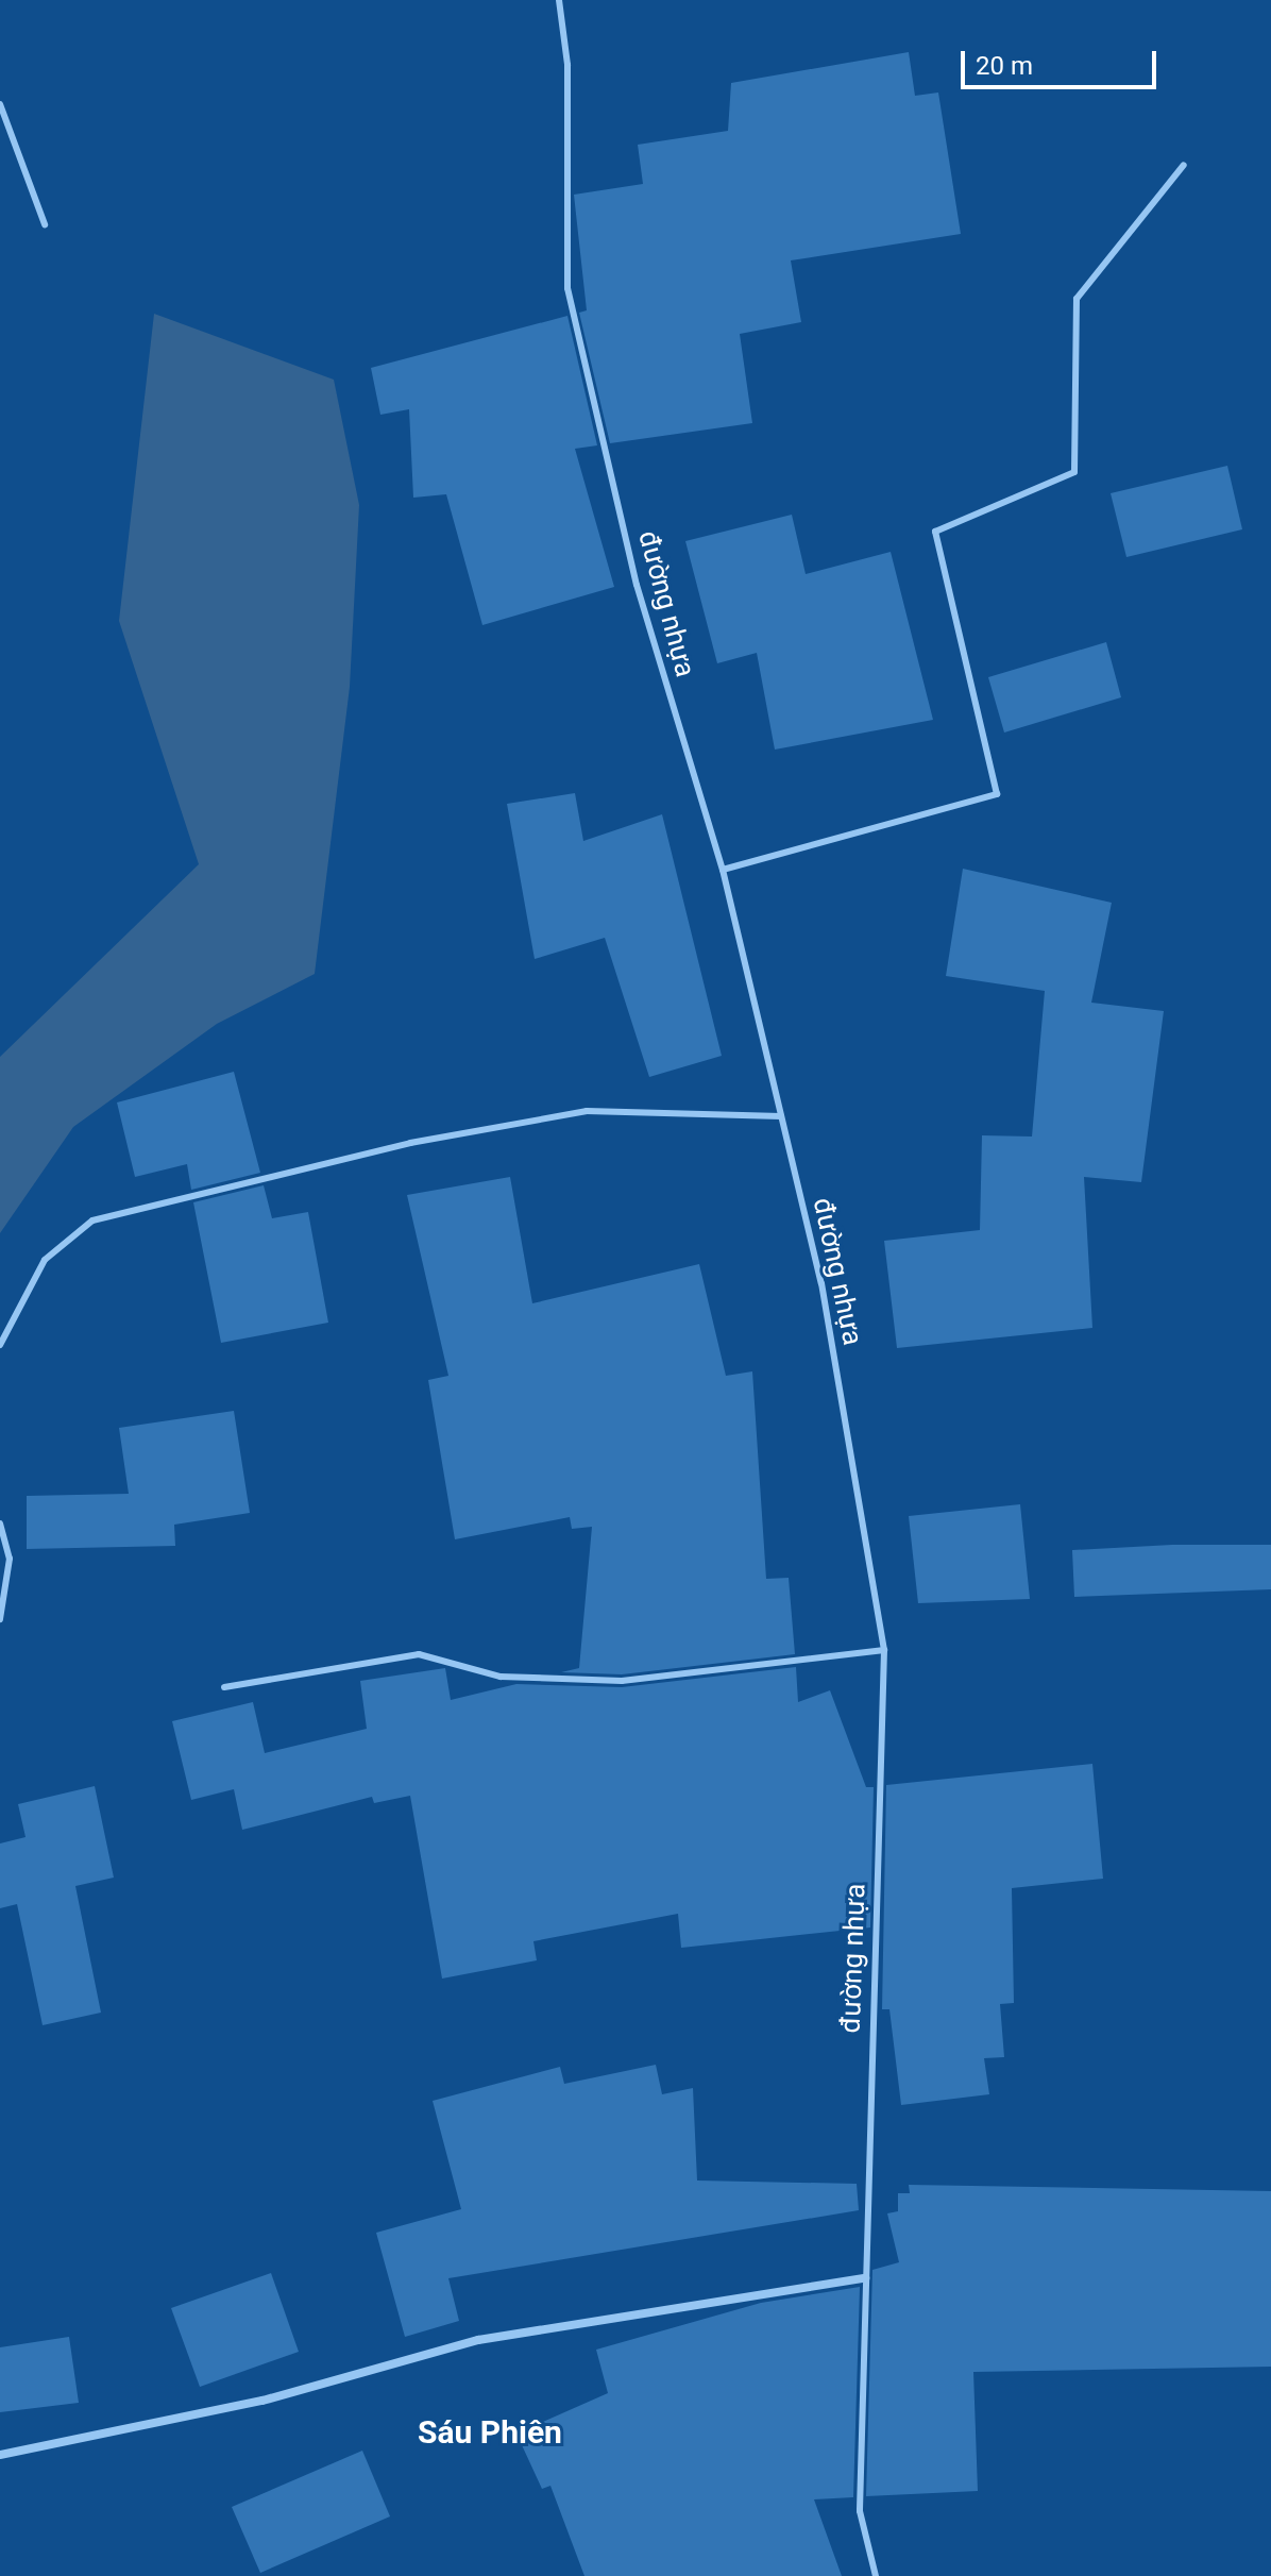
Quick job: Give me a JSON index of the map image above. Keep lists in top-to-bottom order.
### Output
{
  "streets": {
    "lane": ["đường nhựa"]
  },
  "districts": ["Sáu Phiên"],
  "scale_bar": "20 m"
}
